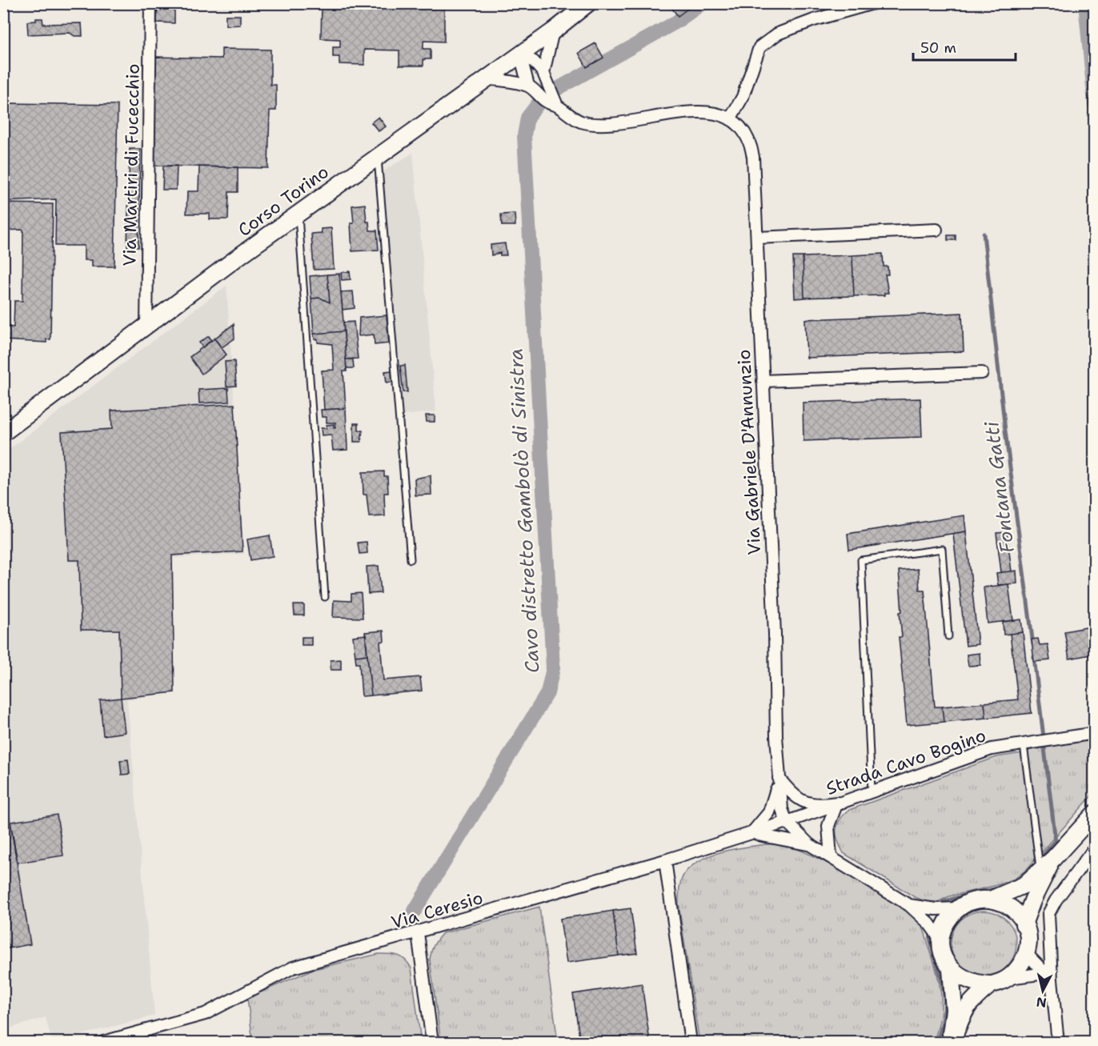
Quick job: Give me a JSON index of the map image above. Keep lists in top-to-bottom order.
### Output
{
  "streets": {
    "main road": ["Corso Torino"],
    "street": [
      "Via Martiri di Fucecchio",
      "Via Gabriele D'Annunzio",
      "Strada Cavo Bogino",
      "Via Ceresio"
    ]
  },
  "crossings": [
    ["Via Martiri di Fucecchio", "Corso Torino"],
    ["Via Gabriele D'Annunzio", "Strada Cavo Bogino"],
    ["Via Gabriele D'Annunzio", "Via Ceresio"],
    ["Strada Cavo Bogino", "Via Ceresio"]
  ],
  "water": ["Fontana Gatti", "Cavo distretto Gambolò di Sinistra"],
  "scale_bar": "50 m",
  "north": "bottom"
}
